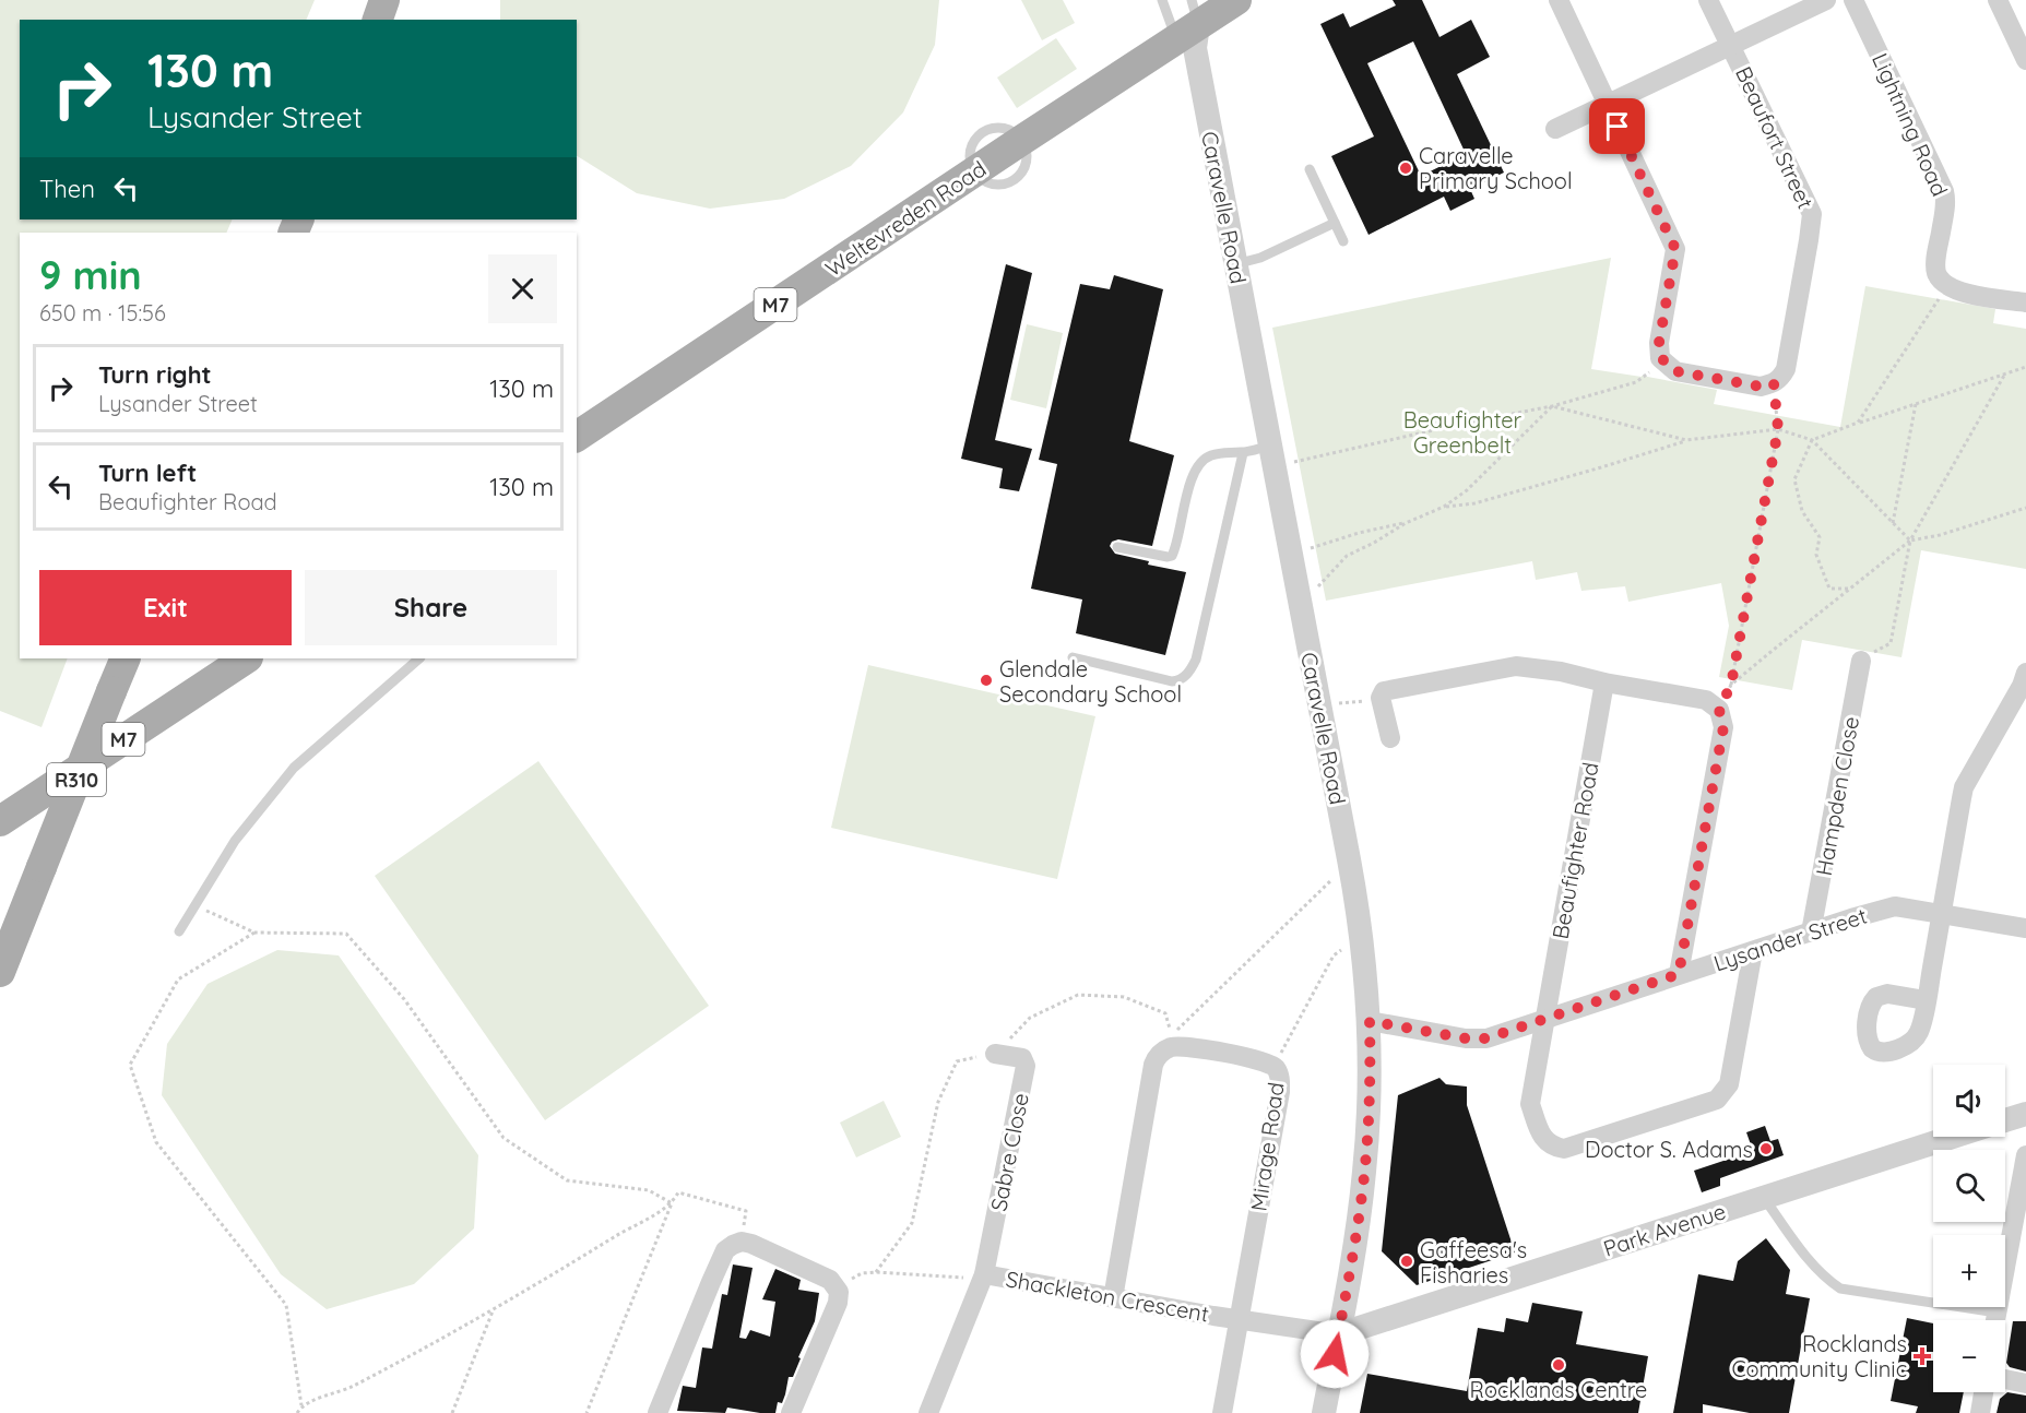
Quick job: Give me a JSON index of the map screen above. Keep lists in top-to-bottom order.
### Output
{
  "streets": {
    "main road": ["Weltevreden Road", "M7", "R310"],
    "street": [
      "Lightning Road",
      "Beaufort Street",
      "Caravelle Road",
      "Hampden Close",
      "Beaufighter Road",
      "Lysander Street",
      "Mirage Road",
      "Sabre Close",
      "Park Avenue",
      "Shackleton Crescent"
    ]
  },
  "crossings": [
    ["Caravelle Road", "Weltevreden Road"],
    ["Caravelle Road", "Lysander Street"],
    ["Caravelle Road", "Park Avenue"],
    ["Caravelle Road", "Shackleton Crescent"],
    ["Hampden Close", "Lysander Street"],
    ["Beaufighter Road", "Lysander Street"],
    ["Mirage Road", "Shackleton Crescent"],
    ["Sabre Close", "Shackleton Crescent"],
    ["Park Avenue", "Shackleton Crescent"]
  ],
  "parks": ["Beaufighter Greenbelt"],
  "places": {
    "other": [
      "Caravelle Primary School",
      "Glendale Secondary School",
      "Doctor S. Adams",
      "Gaffeesa's Fisharies",
      "Rocklands Centre"
    ],
    "health": ["Rocklands Community Clinic"]
  },
  "page": {
    "turn": ["130 m", "Lysander Street"],
    "then": "Then",
    "heading": ["9 min", "650 m · 15:56"],
    "list": [
      {
        "name": "Turn right",
        "note": "Lysander Street",
        "value": "130 m"
      },
      {
        "name": "Turn left",
        "note": "Beaufighter Road",
        "value": "130 m"
      }
    ],
    "buttons": ["Exit", "Share"],
    "map_buttons": ["+", "−"]
  }
}
